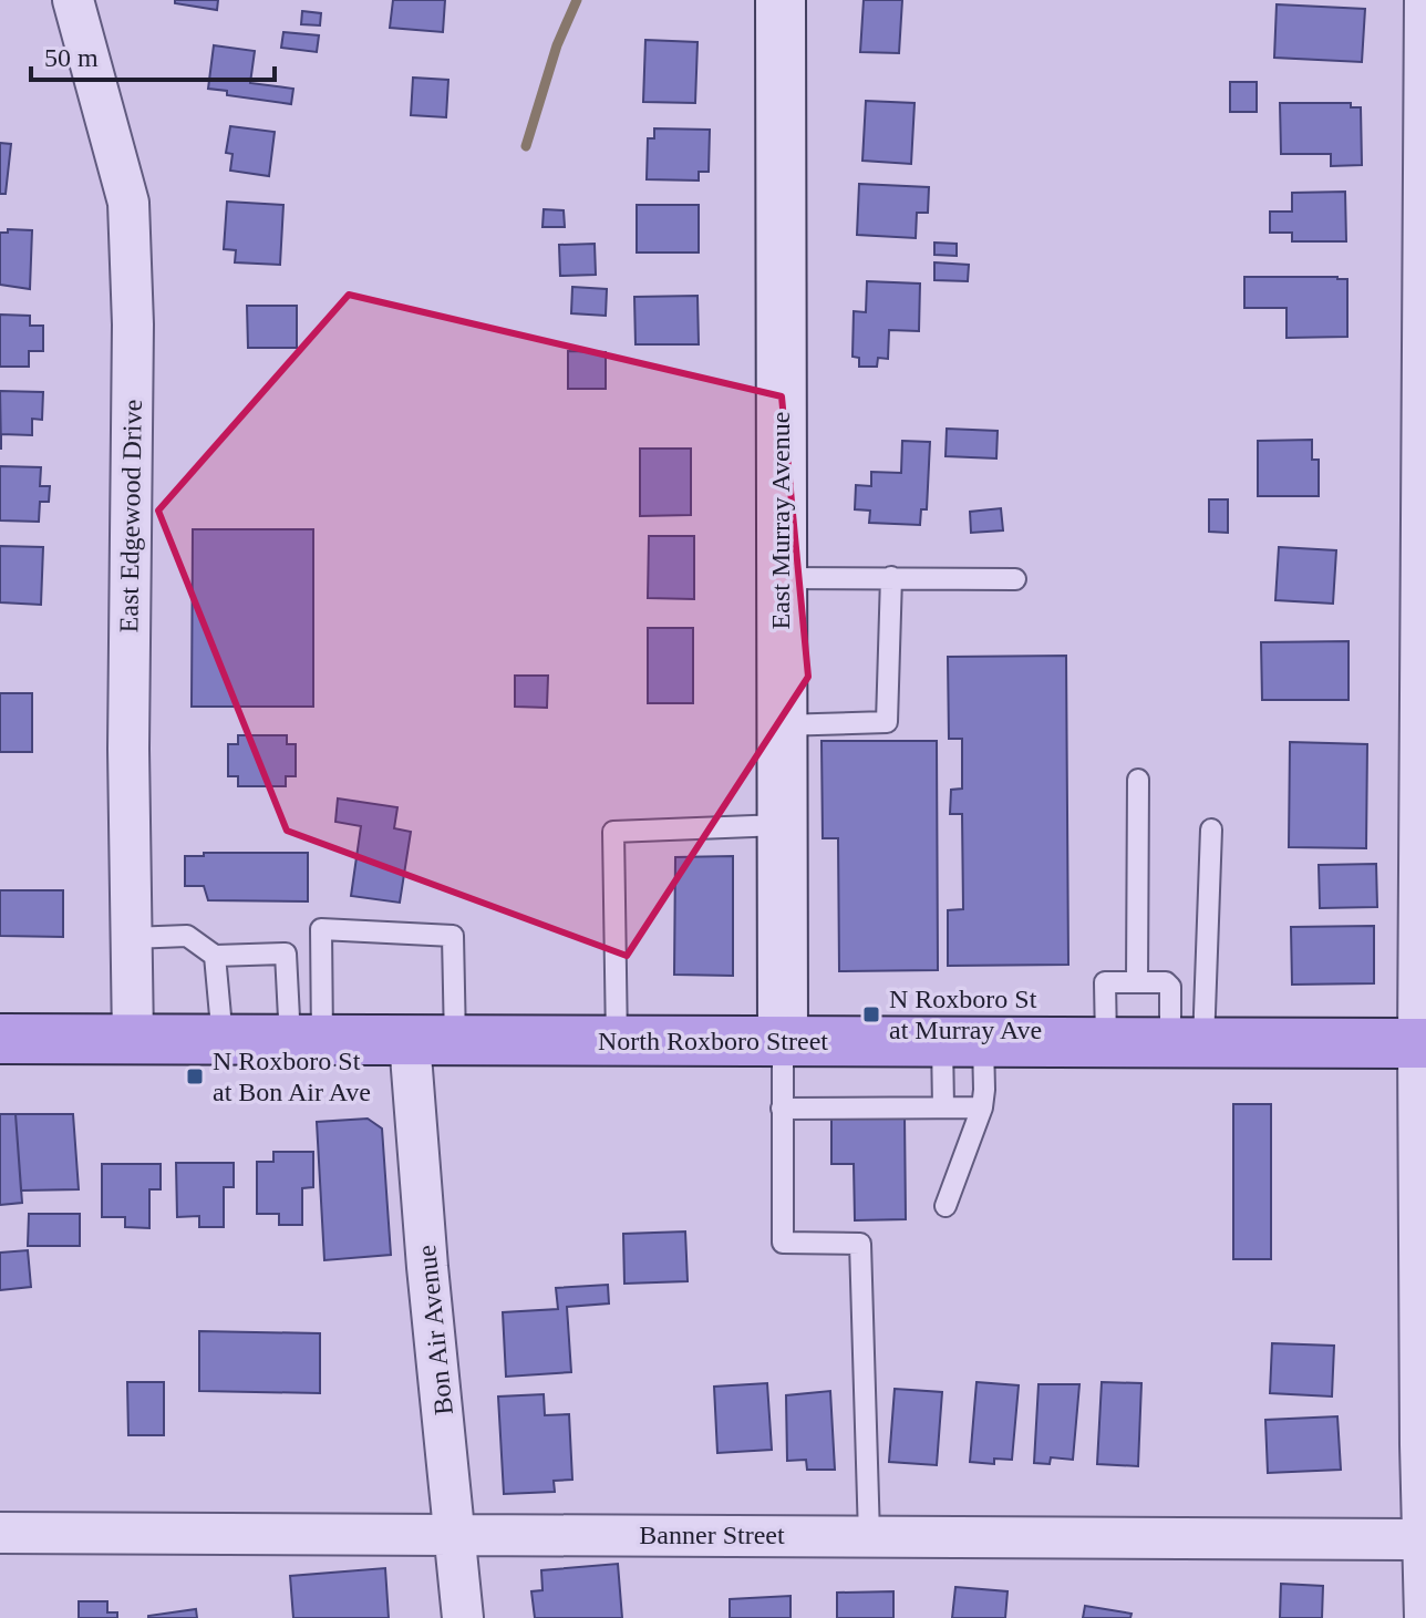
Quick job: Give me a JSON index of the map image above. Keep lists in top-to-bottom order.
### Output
{
  "streets": {
    "main road": ["North Roxboro Street"],
    "street": [
      "East Edgewood Drive",
      "East Murray Avenue",
      "Bon Air Avenue",
      "Banner Street"
    ]
  },
  "crossings": [
    ["East Edgewood Drive", "North Roxboro Street"],
    ["East Murray Avenue", "North Roxboro Street"],
    ["North Roxboro Street", "Bon Air Avenue"],
    ["Bon Air Avenue", "Banner Street"]
  ],
  "places": {
    "transit": ["N Roxboro St at Murray Ave", "N Roxboro St at Bon Air Ave"]
  },
  "scale_bar": "50 m"
}
